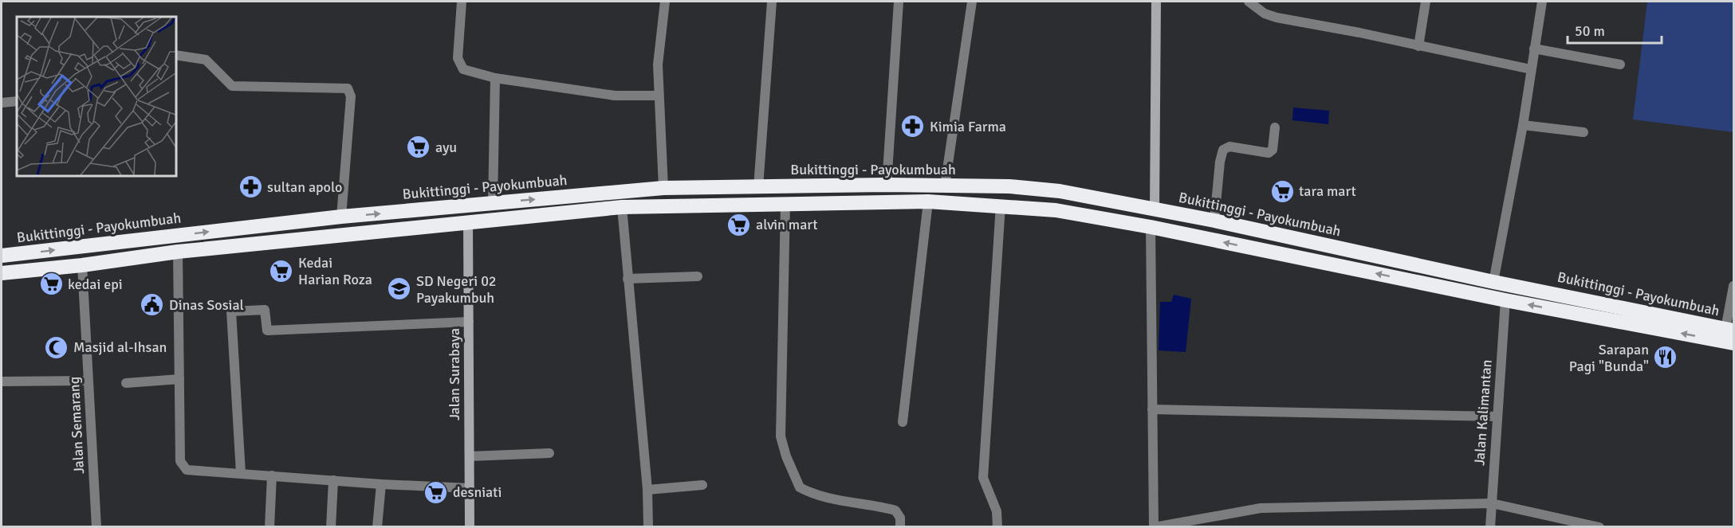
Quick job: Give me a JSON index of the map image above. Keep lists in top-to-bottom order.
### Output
{
  "streets": {
    "highway": ["Bukittinggi - Payokumbuah"],
    "street": ["Jalan Surabaya", "Jalan Kalimantan", "Jalan Semarang"]
  },
  "crossings": [
    ["Bukittinggi - Payokumbuah", "Jalan Surabaya"],
    ["Bukittinggi - Payokumbuah", "Jalan Kalimantan"],
    ["Bukittinggi - Payokumbuah", "Jalan Semarang"]
  ],
  "places": {
    "pharmacy": ["Kimia Farma", "sultan apolo"],
    "supermarket": [
      "ayu",
      "tara mart",
      "alvin mart",
      "Kedai Harian Roza",
      "kedai epi",
      "desniati"
    ],
    "school or university": ["SD Negeri 02 Payakumbuh"],
    "public building": ["Dinas Sosial"],
    "mosque": ["Masjid al-Ihsan"],
    "restaurant": ["Sarapan Pagi \"Bunda\""]
  },
  "scale_bar": "50 m"
}
